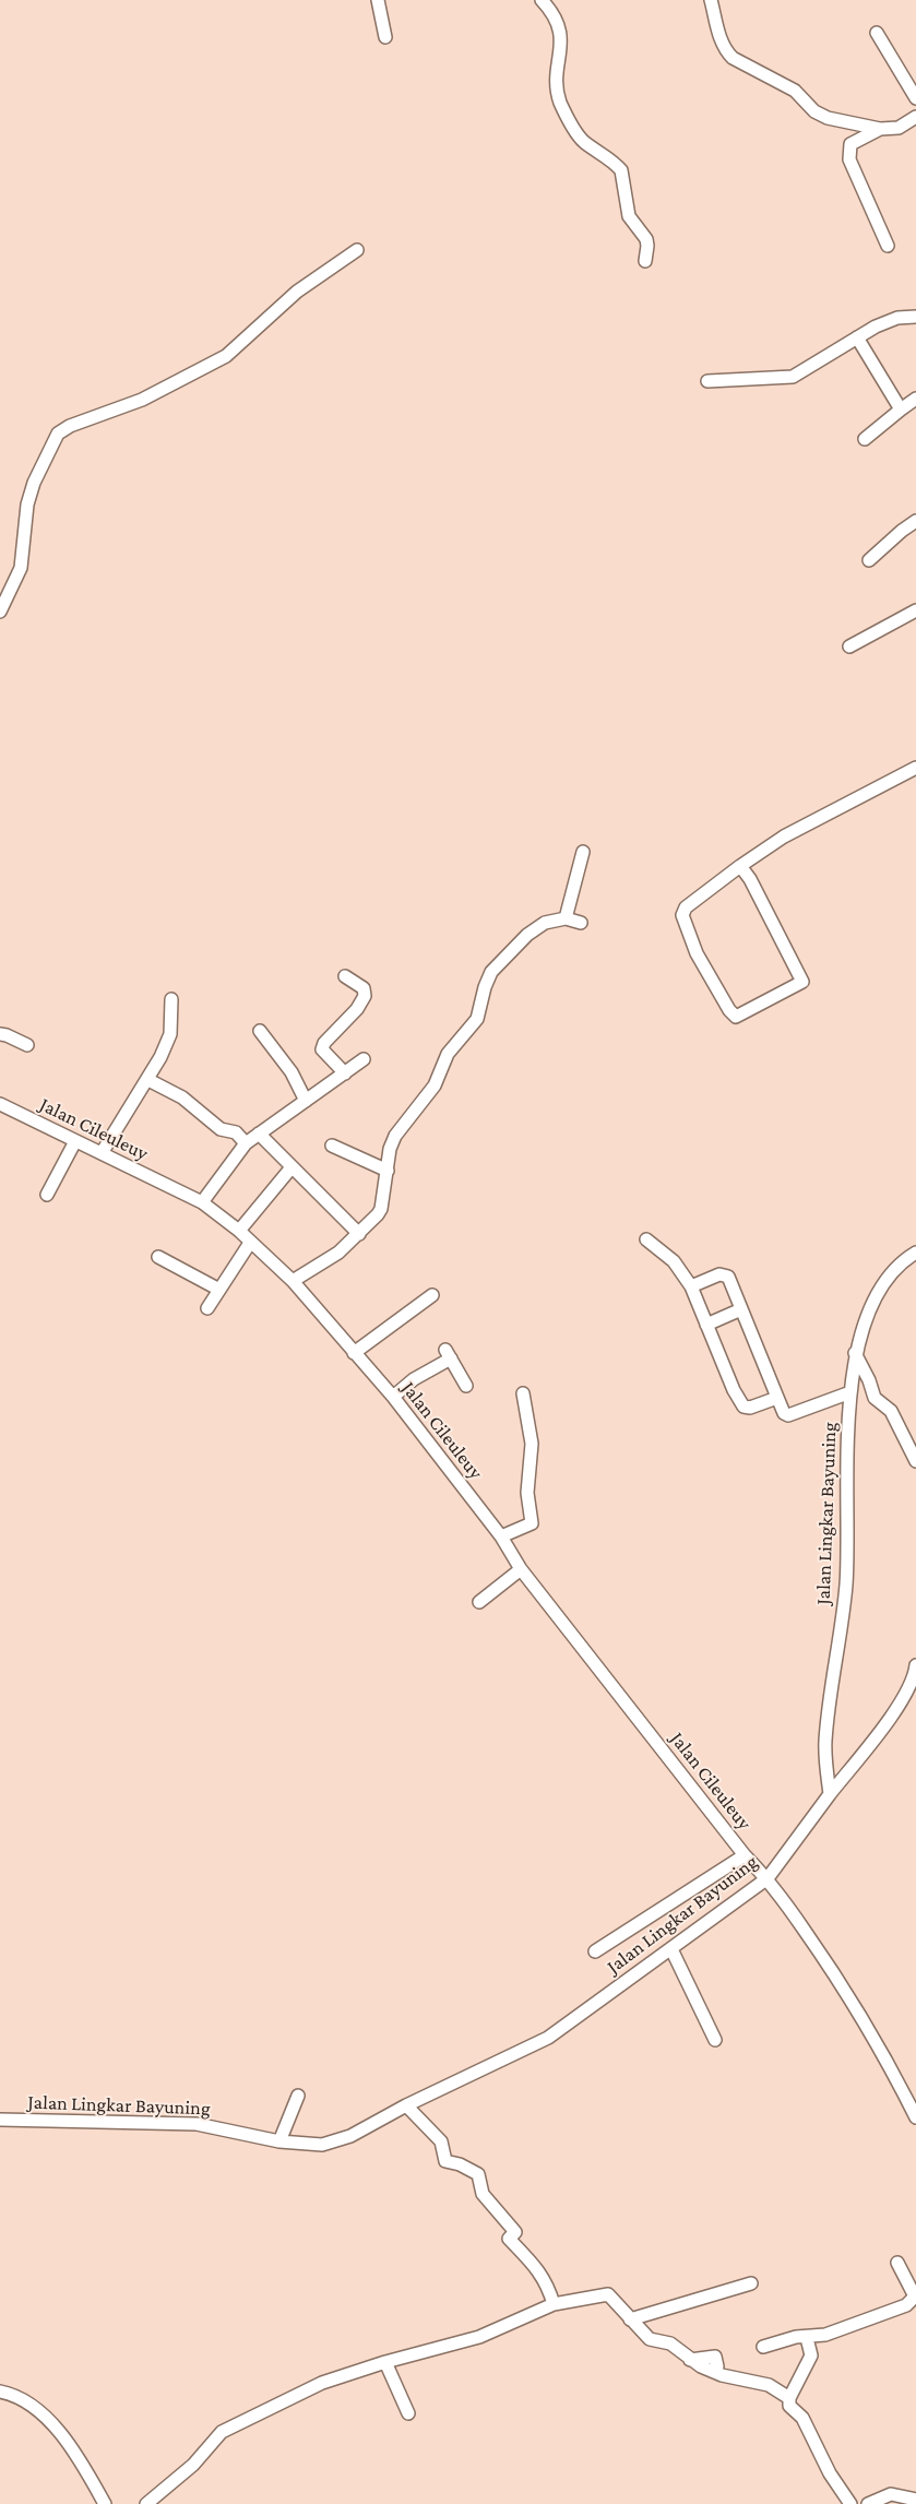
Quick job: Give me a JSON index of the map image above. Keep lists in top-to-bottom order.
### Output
{
  "streets": {
    "street": ["Jalan Cileuleuy", "Jalan Lingkar Bayuning"]
  },
  "crossings": [
    ["Jalan Cileuleuy", "Jalan Lingkar Bayuning"]
  ]
}
